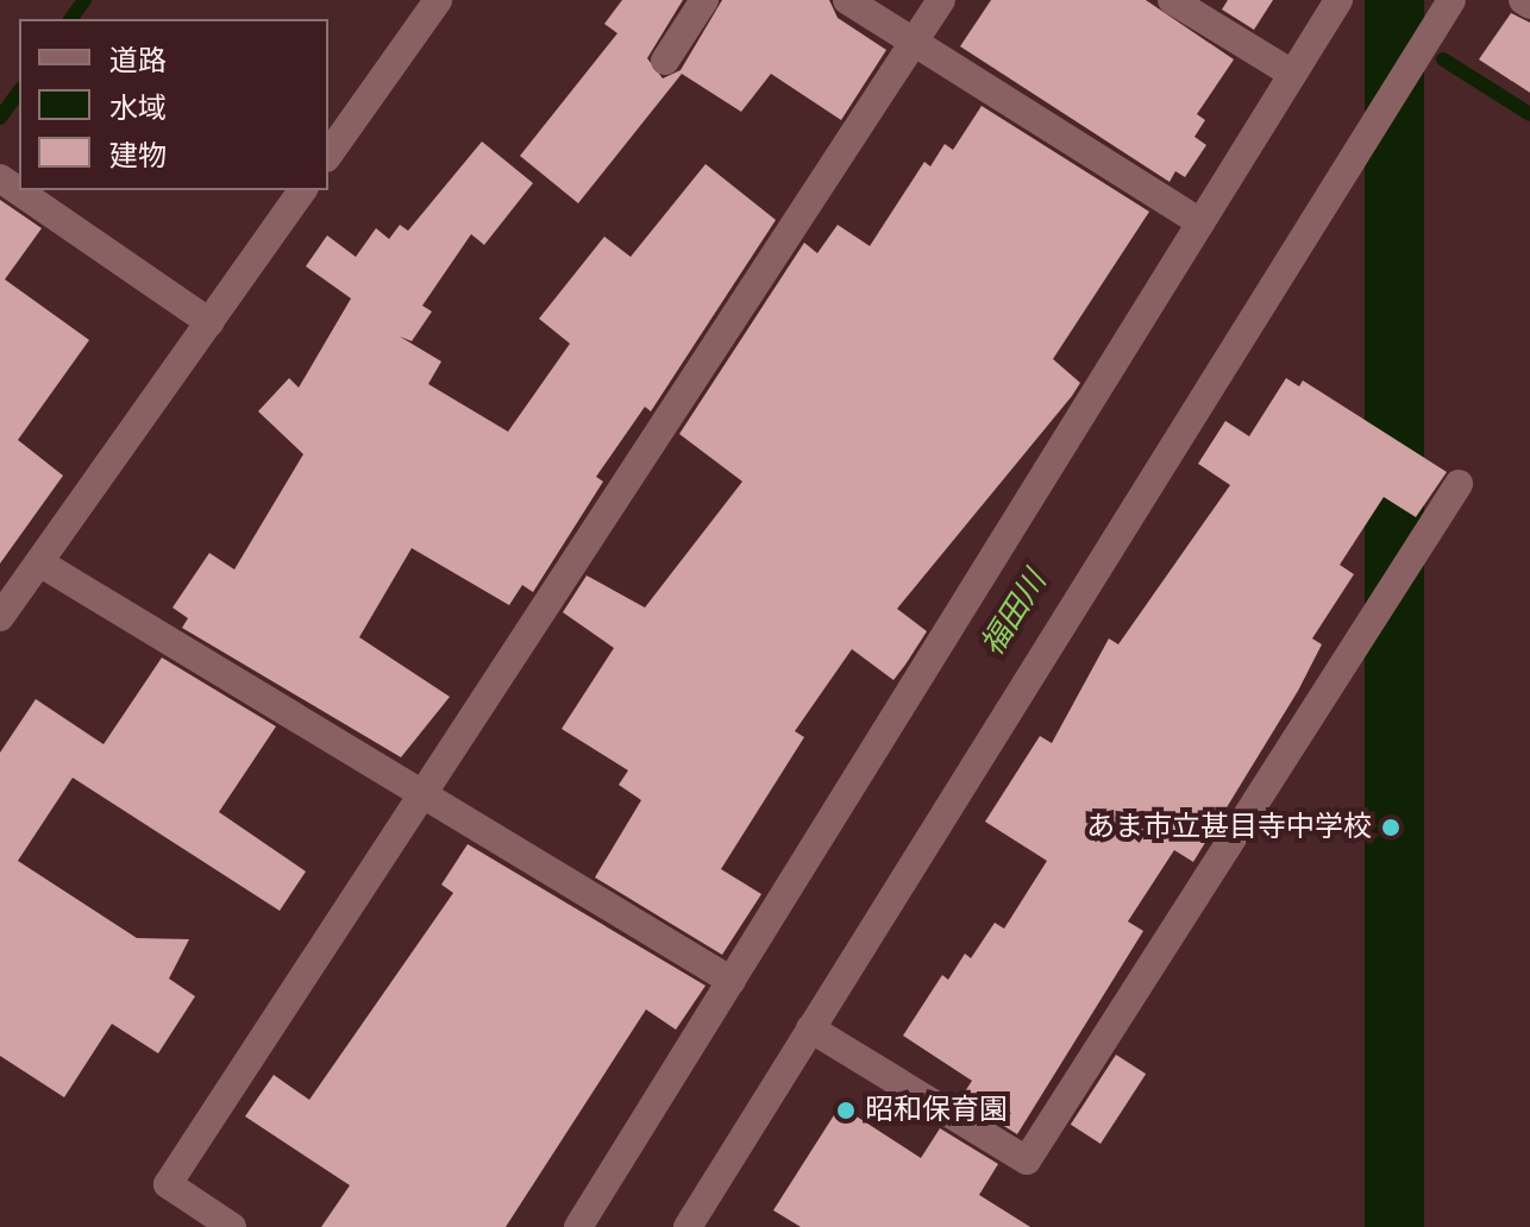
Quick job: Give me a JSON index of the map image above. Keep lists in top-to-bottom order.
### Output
{
  "water": ["福田川"],
  "places": ["あま市立甚目寺中学校", "昭和保育園"],
  "legend": ["道路", "水域", "建物"]
}
